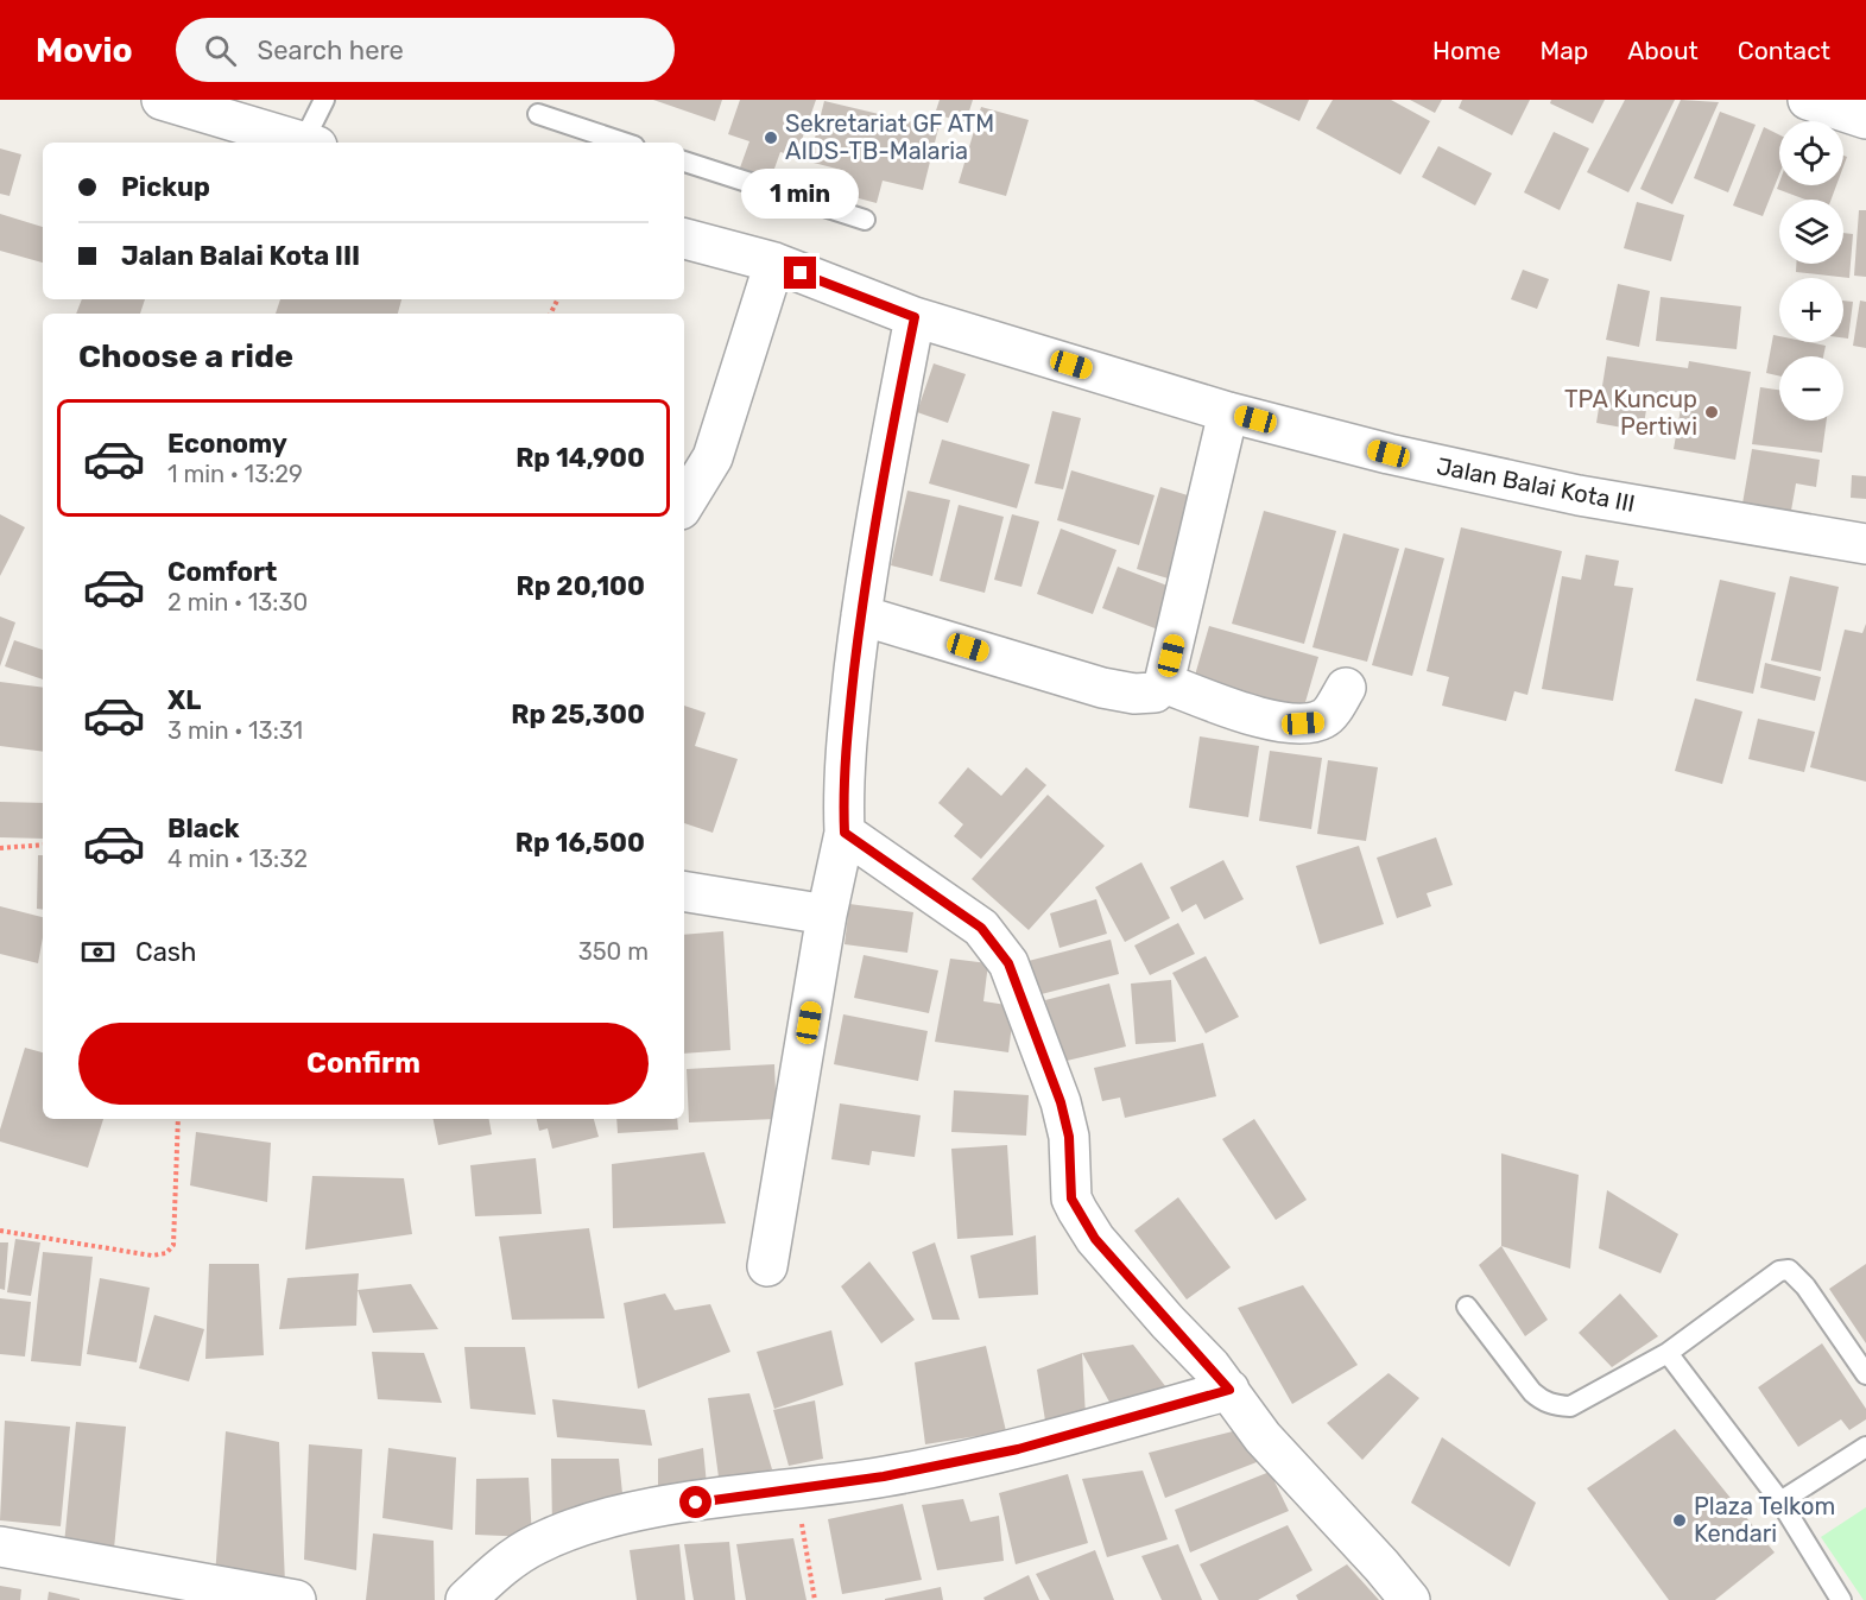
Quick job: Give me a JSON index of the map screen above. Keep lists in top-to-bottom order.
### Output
{
  "streets": {
    "street": ["Jalan Balai Kota III"]
  },
  "places": ["Sekretariat GF ATM AIDS-TB-Malaria", "TPA Kuncup Pertiwi", "Plaza Telkom Kendari"],
  "page": {
    "header": "Movio",
    "search": "Search here",
    "nav": [
      "Home",
      "Map",
      "About",
      "Contact"
    ],
    "map_buttons": ["+", "−"],
    "banner": ["Pickup", "Jalan Balai Kota III"],
    "bubble": "1 min",
    "heading": "Choose a ride",
    "list": [
      {
        "name": "Economy",
        "note": "1 min · 13:29",
        "value": "Rp 14,900"
      },
      {
        "name": "Comfort",
        "note": "2 min · 13:30",
        "value": "Rp 20,100"
      },
      {
        "name": "XL",
        "note": "3 min · 13:31",
        "value": "Rp 25,300"
      },
      {
        "name": "Black",
        "note": "4 min · 13:32",
        "value": "Rp 16,500"
      }
    ],
    "pay": ["Cash", "350 m"],
    "buttons": "Confirm"
  }
}
